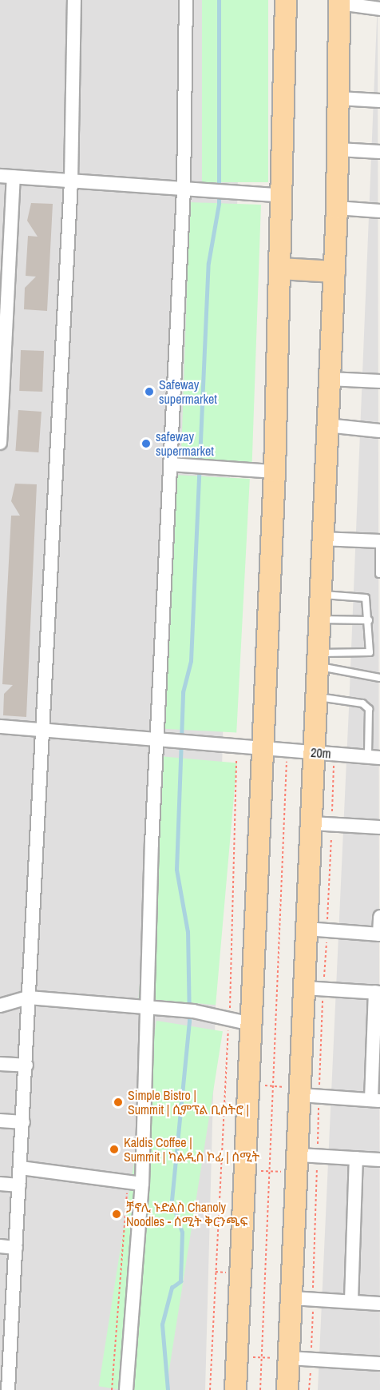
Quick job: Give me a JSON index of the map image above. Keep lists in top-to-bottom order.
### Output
{
  "streets": {
    "street": ["20m"]
  },
  "places": [
    "Safeway supermarket",
    "safeway supermarket",
    "Simple Bistro | Summit | ሲምፕል ቢስትሮ |",
    "Kaldis Coffee | Summit | ካልዲስ ኮፊ | ሰሚት",
    "ቻኖሊ ኑድልስ Chanoly Noodles - ሰሚት ቅርንጫፍ"
  ]
}
